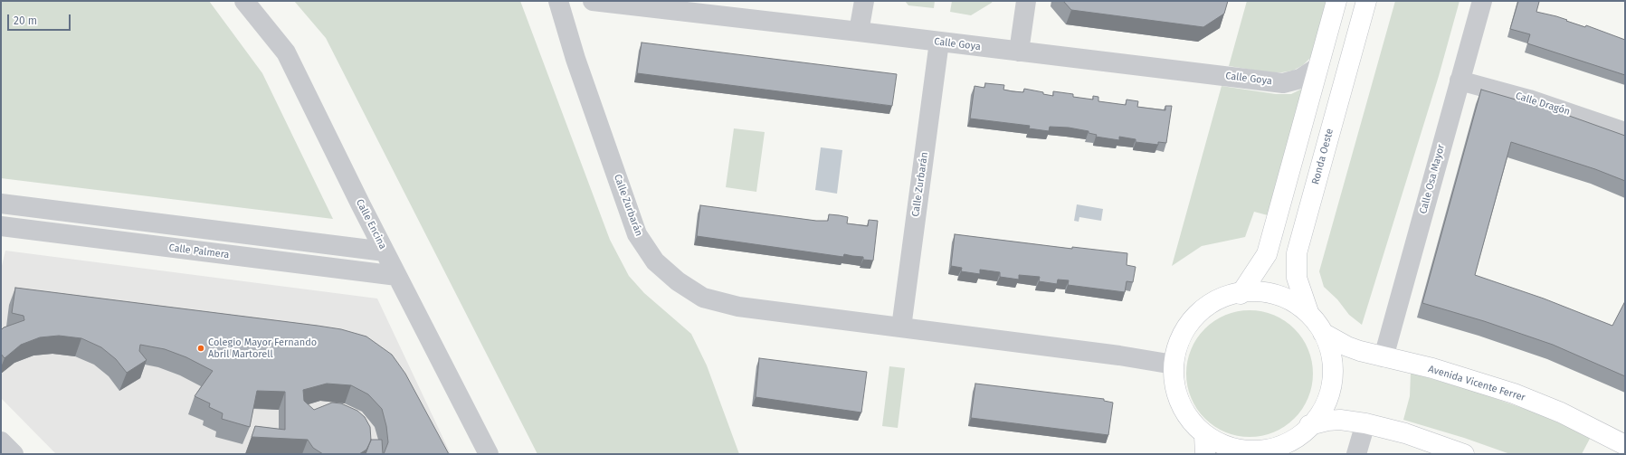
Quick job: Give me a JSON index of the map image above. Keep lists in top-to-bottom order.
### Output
{
  "streets": {
    "main road": ["Ronda Oeste", "Avenida Vicente Ferrer"],
    "street": [
      "Calle Goya",
      "Calle Dragón",
      "Calle Osa Mayor",
      "Calle Zurbarán",
      "Calle Encina",
      "Calle Palmera"
    ]
  },
  "crossings": [
    ["Calle Goya", "Calle Zurbarán"],
    ["Calle Dragón", "Calle Osa Mayor"],
    ["Calle Osa Mayor", "Avenida Vicente Ferrer"],
    ["Calle Encina", "Calle Palmera"]
  ],
  "places": ["Colegio Mayor Fernando Abril Martorell"],
  "scale_bar": "20 m"
}
